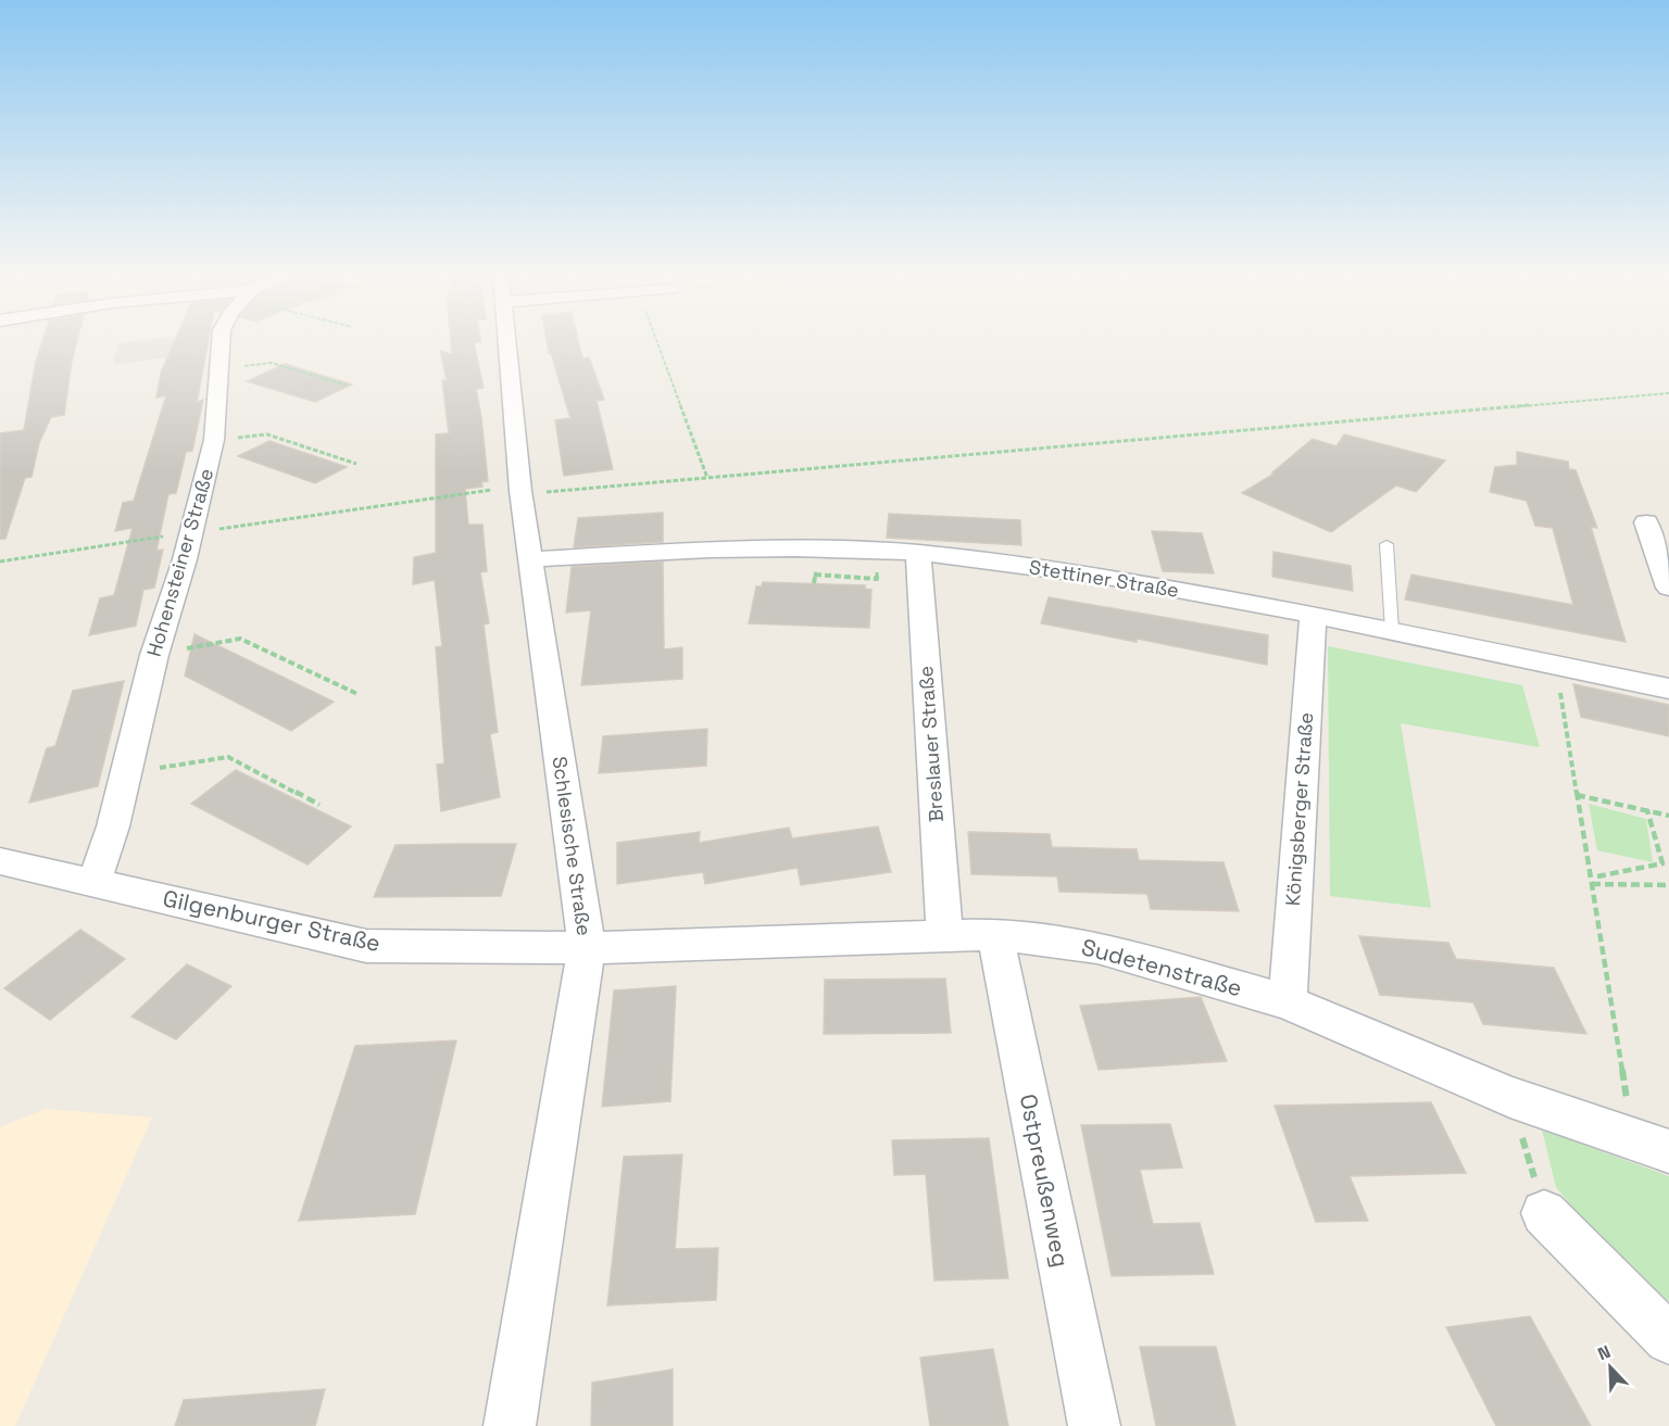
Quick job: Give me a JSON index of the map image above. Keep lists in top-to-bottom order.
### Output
{
  "streets": {
    "street": [
      "Hohensteiner Straße",
      "Stettiner Straße",
      "Breslauer Straße",
      "Königsberger Straße",
      "Schlesische Straße",
      "Gilgenburger Straße",
      "Sudetenstraße",
      "Ostpreußenweg"
    ]
  },
  "crossings": [
    ["Hohensteiner Straße", "Gilgenburger Straße"],
    ["Stettiner Straße", "Breslauer Straße"],
    ["Stettiner Straße", "Königsberger Straße"],
    ["Stettiner Straße", "Schlesische Straße"],
    ["Breslauer Straße", "Sudetenstraße"],
    ["Königsberger Straße", "Sudetenstraße"],
    ["Schlesische Straße", "Gilgenburger Straße"],
    ["Schlesische Straße", "Sudetenstraße"],
    ["Gilgenburger Straße", "Sudetenstraße"],
    ["Sudetenstraße", "Ostpreußenweg"]
  ],
  "north": "top left"
}
